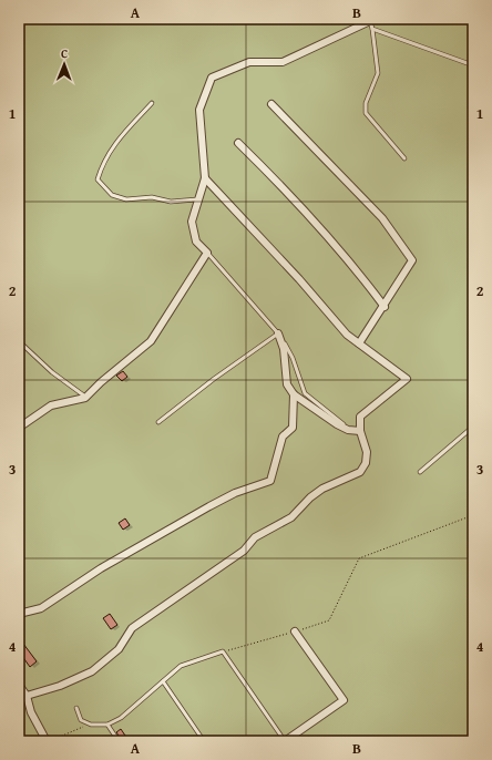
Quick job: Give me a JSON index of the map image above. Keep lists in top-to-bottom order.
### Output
{
  "north": "top",
  "grid": {
    "columns": ["A", "B"],
    "rows": [
      "1",
      "2",
      "3",
      "4"
    ]
  }
}
